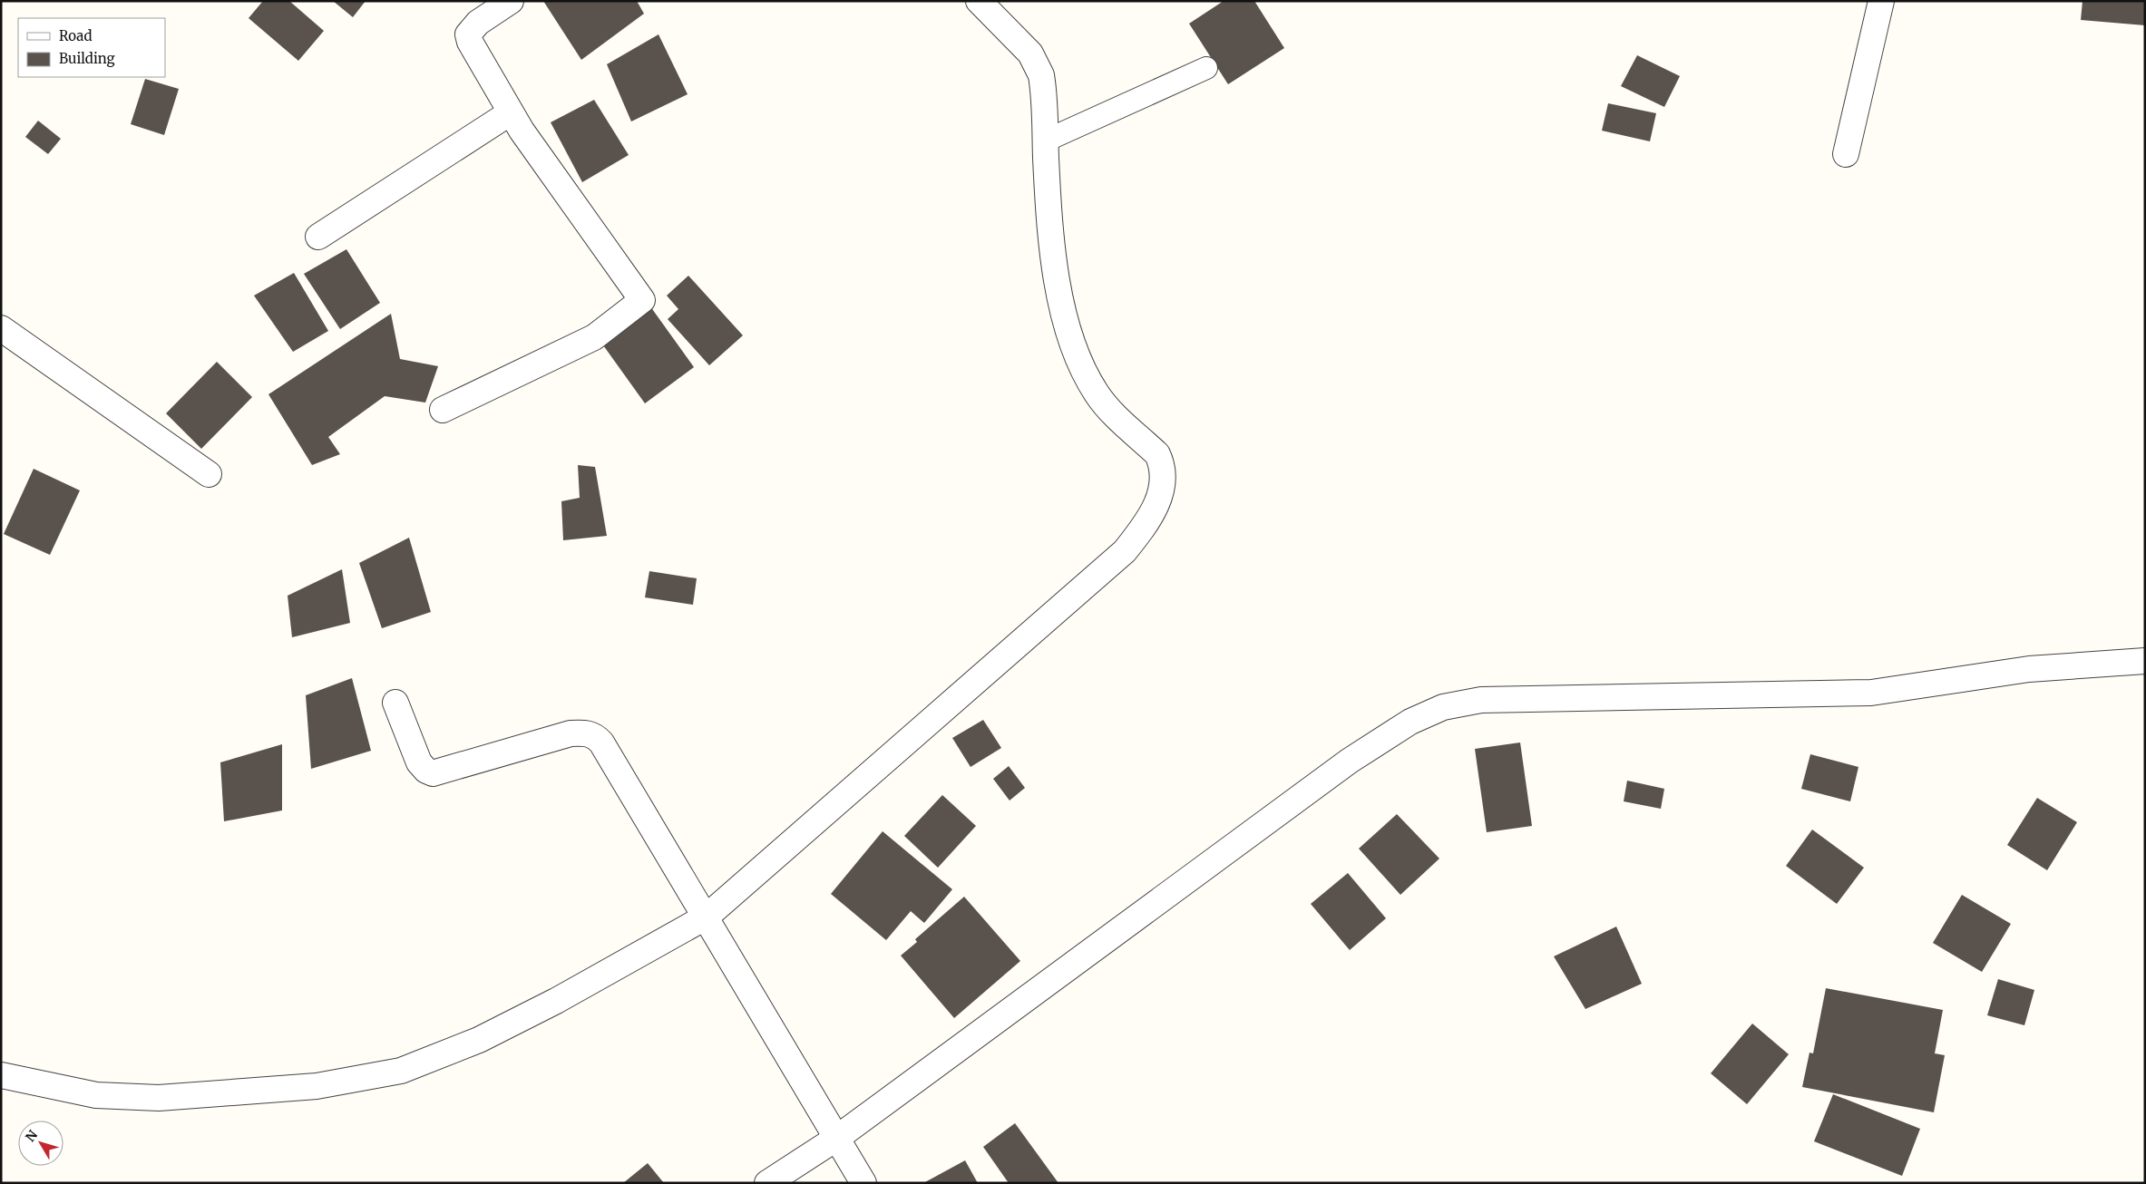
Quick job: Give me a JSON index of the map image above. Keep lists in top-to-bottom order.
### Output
{
  "legend": ["Road", "Building"],
  "north": "top left"
}
